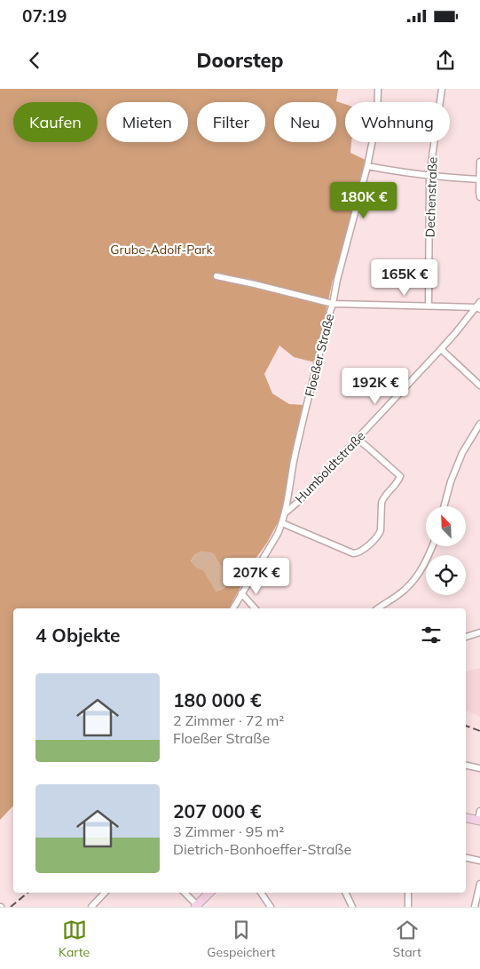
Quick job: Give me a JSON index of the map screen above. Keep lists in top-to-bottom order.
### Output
{
  "streets": {
    "street": ["Dechenstraße", "Floeßer Straße", "Humboldtstraße"]
  },
  "crossings": [
    ["Floeßer Straße", "Humboldtstraße"]
  ],
  "parks": ["Grube-Adolf-Park"],
  "north": "top left",
  "page": {
    "status": "07:19",
    "header": "Doorstep",
    "chip": [
      "Kaufen",
      "Mieten",
      "Filter",
      "Neu",
      "Wohnung"
    ],
    "price": [
      "180K €",
      "165K €",
      "192K €",
      "207K €"
    ],
    "heading": "4 Objekte",
    "list": [
      {
        "name": "180 000 €",
        "note": "2 Zimmer · 72 m² · Floeßer Straße"
      },
      {
        "name": "207 000 €",
        "note": "3 Zimmer · 95 m² · Dietrich-Bonhoeffer-Straße"
      }
    ],
    "tabs": ["Karte", "Gespeichert", "Start"]
  }
}
